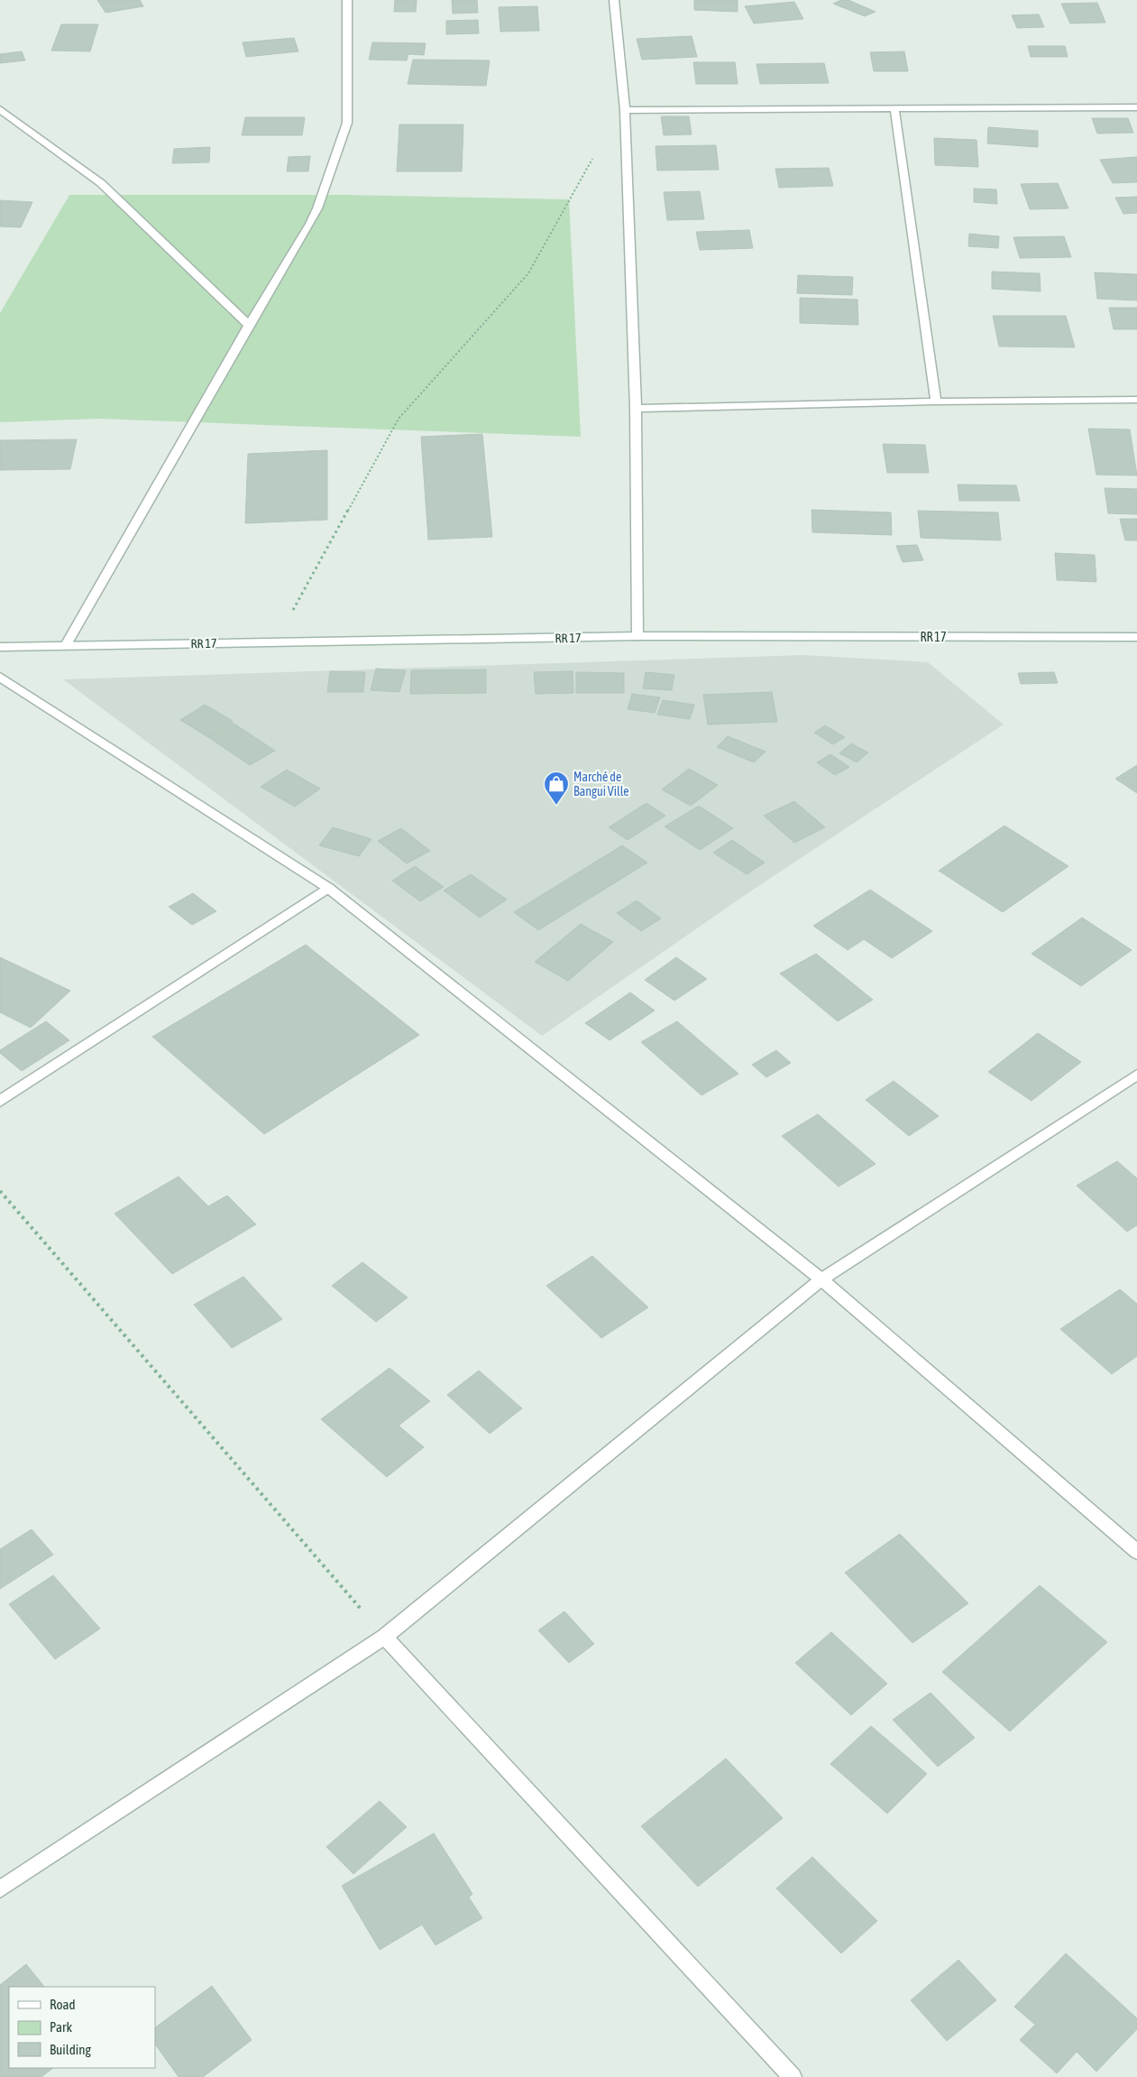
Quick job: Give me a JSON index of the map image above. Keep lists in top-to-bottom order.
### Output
{
  "streets": {
    "street": ["RR 17"]
  },
  "places": {
    "shop": ["Marché de Bangui Ville"]
  },
  "legend": ["Road", "Park", "Building"]
}
